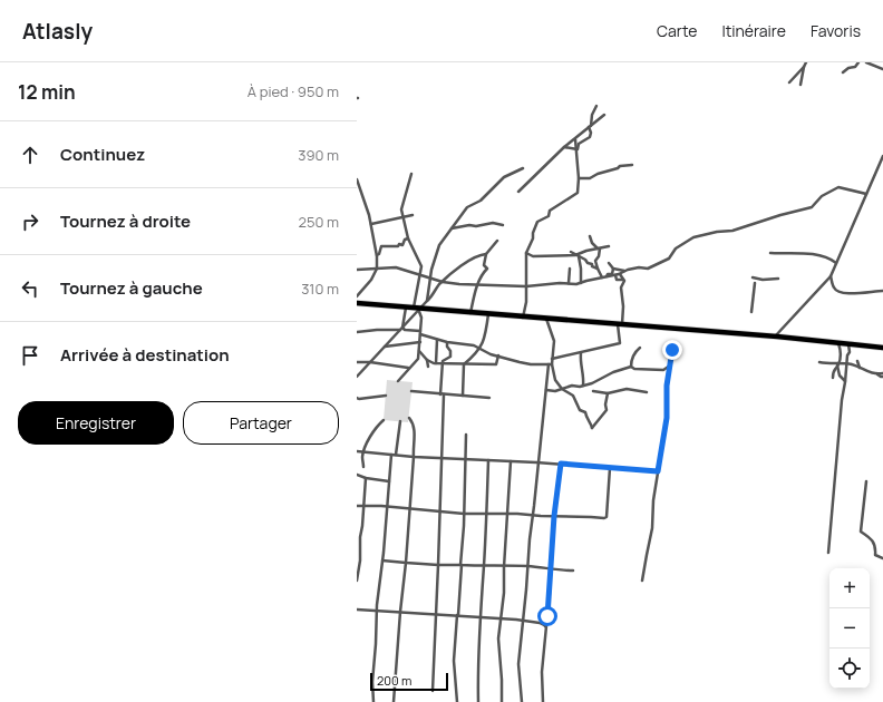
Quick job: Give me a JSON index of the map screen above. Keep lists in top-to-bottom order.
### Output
{
  "scale_bar": "200 m",
  "page": {
    "header": "Atlasly",
    "nav": ["Carte", "Itinéraire", "Favoris"],
    "heading": ["12 min", "À pied · 950 m"],
    "list": [
      ["Continuez", "390 m"],
      ["Tournez à droite", "250 m"],
      ["Tournez à gauche", "310 m"],
      "Arrivée à destination"
    ],
    "buttons": ["Enregistrer", "Partager"],
    "map_buttons": ["+", "−"],
    "scale": "200 m"
  }
}
